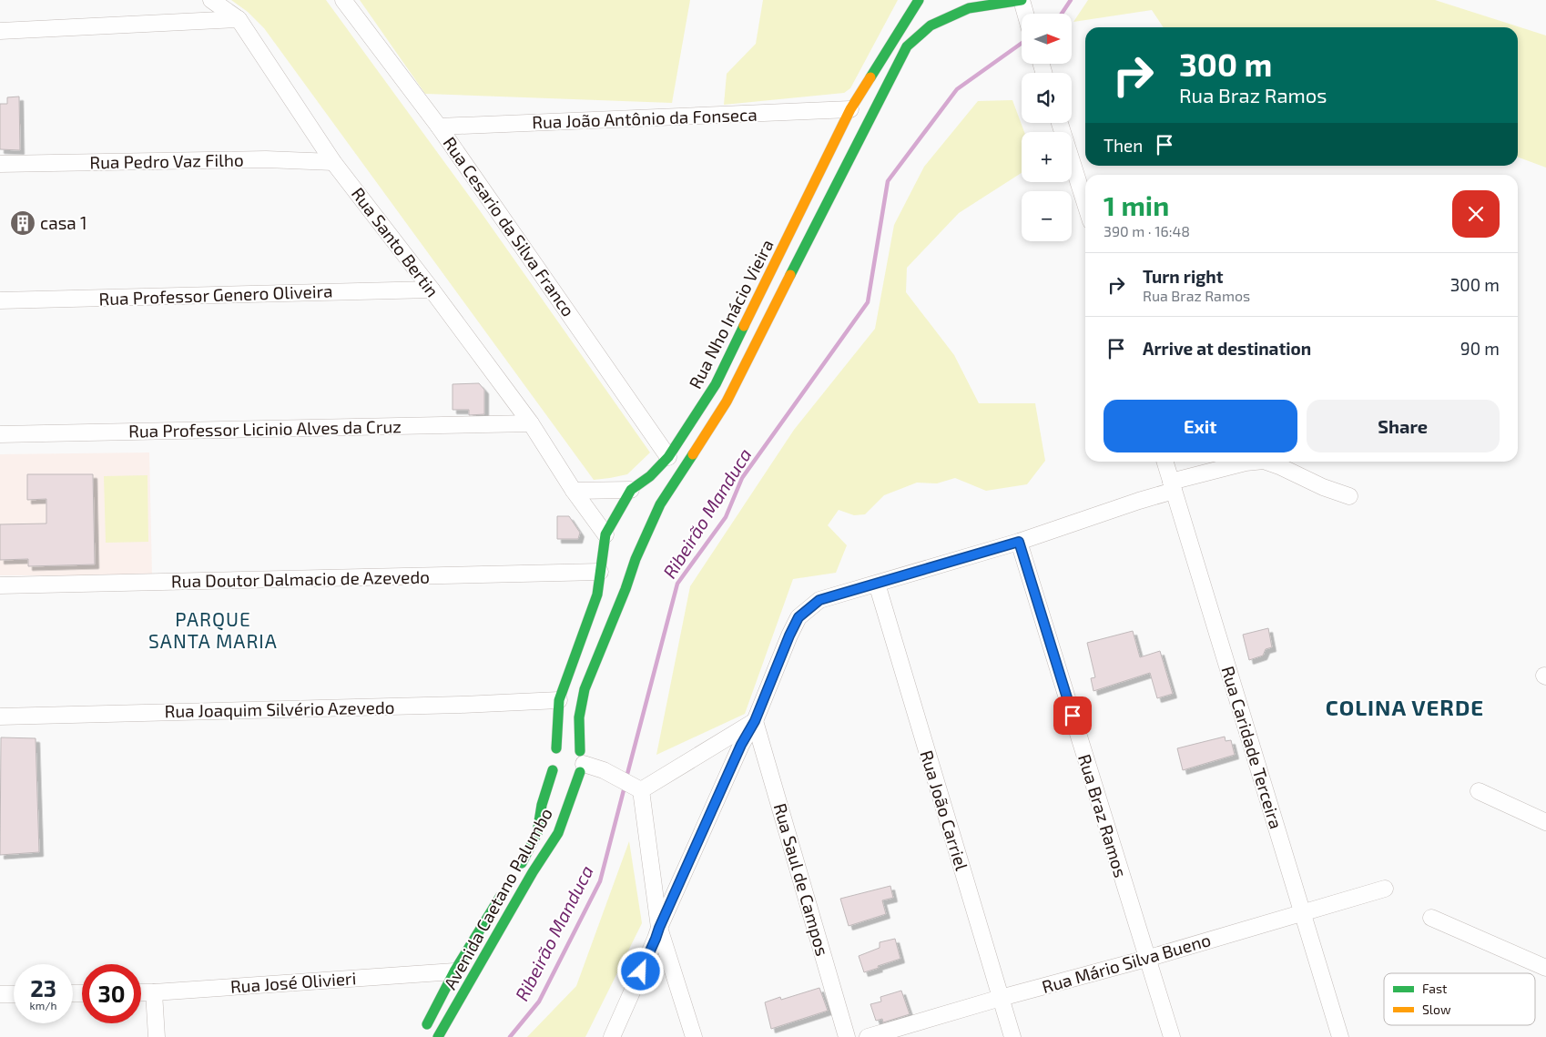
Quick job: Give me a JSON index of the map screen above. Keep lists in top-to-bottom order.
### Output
{
  "streets": {
    "main road": ["Rua Nho Inácio Vieira", "Avenida Caetano Palumbo"],
    "street": [
      "Rua João Antônio da Fonseca",
      "Rua Pedro Vaz Filho",
      "Rua Cesario da Silva Franco",
      "Rua Santo Bertin",
      "Rua Professor Genero Oliveira",
      "Rua Professor Licinio Alves da Cruz",
      "Rua Doutor Dalmacio de Azevedo",
      "Rua Joaquim Silvério Azevedo",
      "Rua Caridade Terceira",
      "Rua João Carriel",
      "Rua Braz Ramos",
      "Rua Saul de Campos",
      "Rua Mário Silva Bueno",
      "Rua José Olivieri"
    ]
  },
  "crossings": [
    ["Rua João Antônio da Fonseca", "Rua Cesario da Silva Franco"],
    ["Rua João Antônio da Fonseca", "Rua Nho Inácio Vieira"],
    ["Rua Pedro Vaz Filho", "Rua Santo Bertin"],
    ["Rua Cesario da Silva Franco", "Rua Nho Inácio Vieira"],
    ["Rua Santo Bertin", "Rua Professor Genero Oliveira"],
    ["Rua Santo Bertin", "Rua Nho Inácio Vieira"],
    ["Rua Santo Bertin", "Rua Professor Licinio Alves da Cruz"],
    ["Rua Nho Inácio Vieira", "Rua Doutor Dalmacio de Azevedo"],
    ["Rua Nho Inácio Vieira", "Rua Joaquim Silvério Azevedo"],
    ["Rua Nho Inácio Vieira", "Avenida Caetano Palumbo"],
    ["Rua Caridade Terceira", "Rua Mário Silva Bueno"],
    ["Rua João Carriel", "Rua Mário Silva Bueno"],
    ["Rua Braz Ramos", "Rua Mário Silva Bueno"],
    ["Avenida Caetano Palumbo", "Rua José Olivieri"]
  ],
  "districts": ["PARQUE SANTA MARIA", "COLINA VERDE"],
  "water": ["Ribeirão Manduca"],
  "places": {
    "building": ["casa 1"]
  },
  "legend": ["Fast", "Slow"],
  "north": "right",
  "page": {
    "map_buttons": ["+", "−"],
    "turn": ["300 m", "Rua Braz Ramos"],
    "then": "Then",
    "heading": ["1 min", "390 m · 16:48"],
    "list": [
      {
        "name": "Turn right",
        "note": "Rua Braz Ramos",
        "value": "300 m"
      },
      {
        "name": "Arrive at destination",
        "value": "90 m"
      }
    ],
    "buttons": ["Exit", "Share"],
    "speed": "23 km/h",
    "limit": "30"
  }
}
